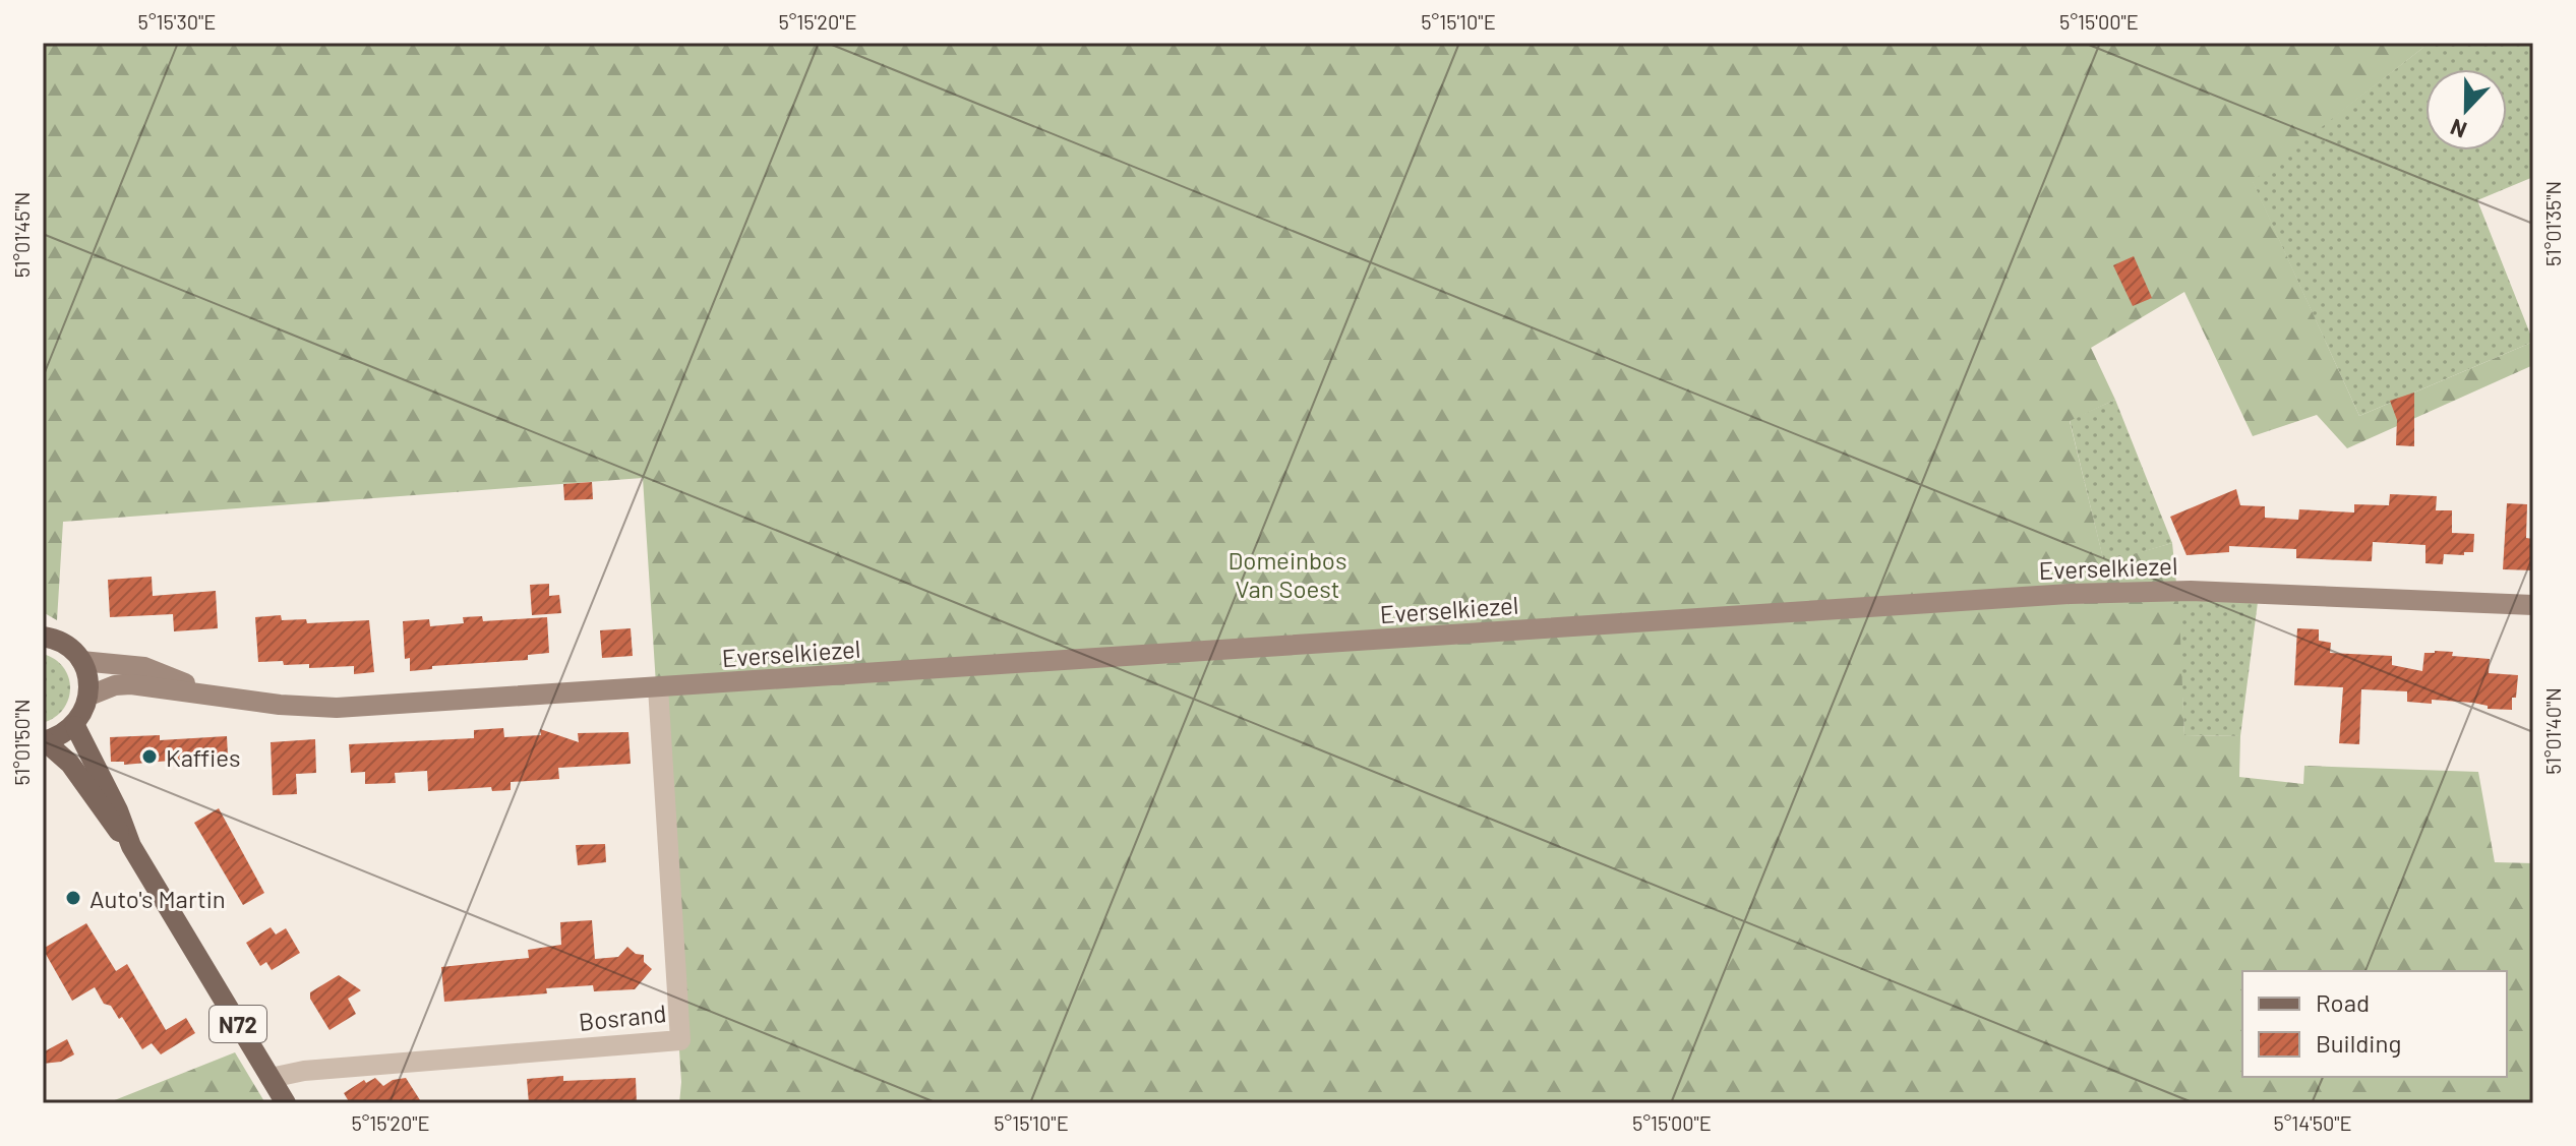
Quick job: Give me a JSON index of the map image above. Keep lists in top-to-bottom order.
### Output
{
  "streets": {
    "main road": ["N72"],
    "street": ["Everselkiezel", "Bosrand"]
  },
  "crossings": [
    ["Everselkiezel", "Bosrand"],
    ["Bosrand", "N72"]
  ],
  "parks": ["Domeinbos Van Soest"],
  "places": ["Kaffies", "Auto's Martin"],
  "legend": ["Road", "Building"],
  "north": "bottom",
  "coordinates": [
    "5°15'30\"E",
    "5°15'20\"E",
    "5°15'10\"E",
    "5°15'00\"E",
    "51°01'35\"N",
    "51°01'45\"N",
    "51°01'40\"N",
    "51°01'50\"N",
    "5°14'50\"E"
  ]
}
